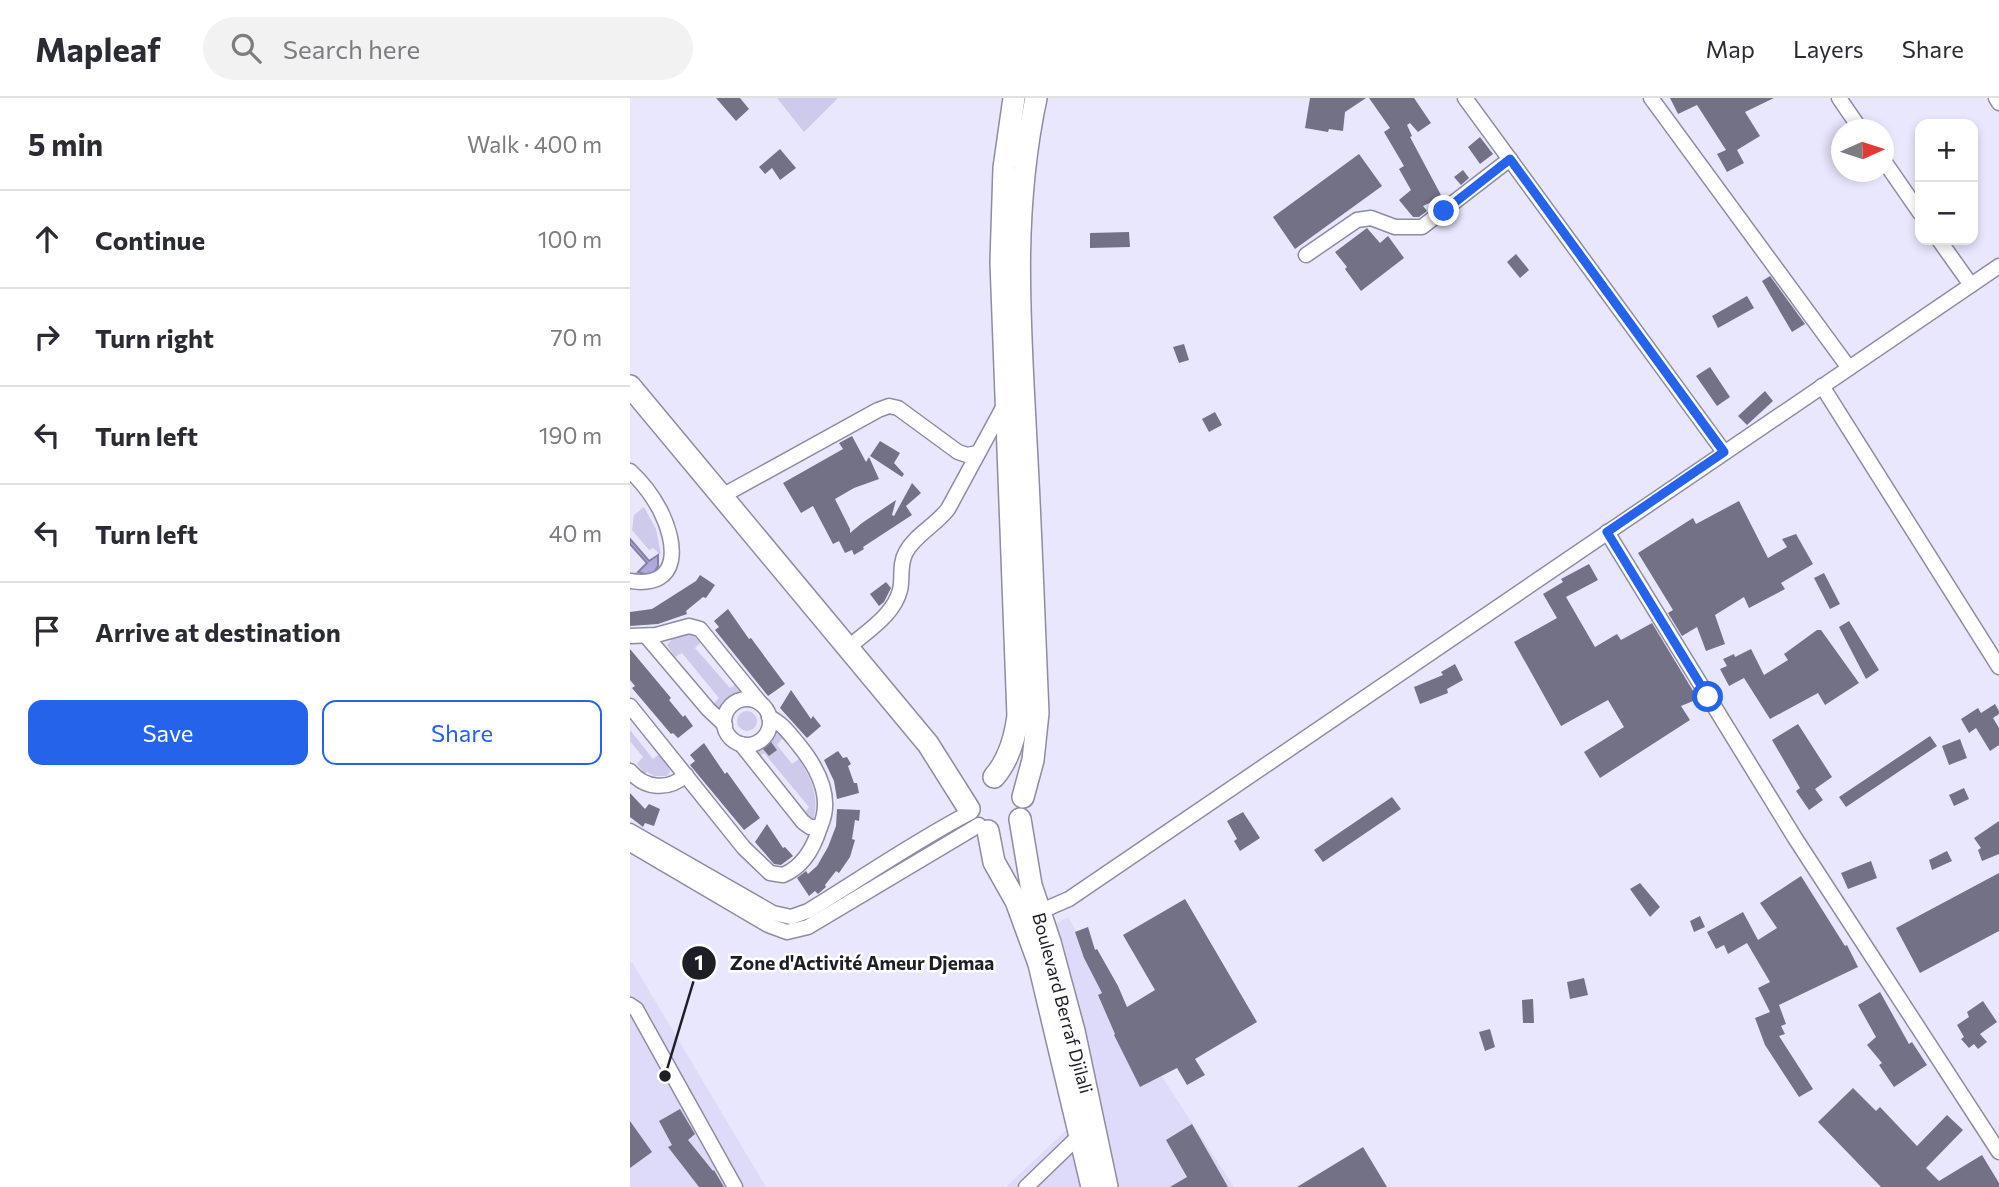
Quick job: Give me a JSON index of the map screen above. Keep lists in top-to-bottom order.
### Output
{
  "streets": {
    "highway": ["Boulevard Berraf Djilali"]
  },
  "places": ["Zone d'Activité Ameur Djemaa"],
  "north": "right",
  "page": {
    "header": "Mapleaf",
    "search": "Search here",
    "nav": ["Map", "Layers", "Share"],
    "heading": ["5 min", "Walk · 400 m"],
    "map_buttons": ["+", "−"],
    "list": [
      ["Continue", "100 m"],
      ["Turn right", "70 m"],
      ["Turn left", "190 m"],
      ["Turn left", "40 m"],
      "Arrive at destination"
    ],
    "buttons": ["Save", "Share"]
  }
}
